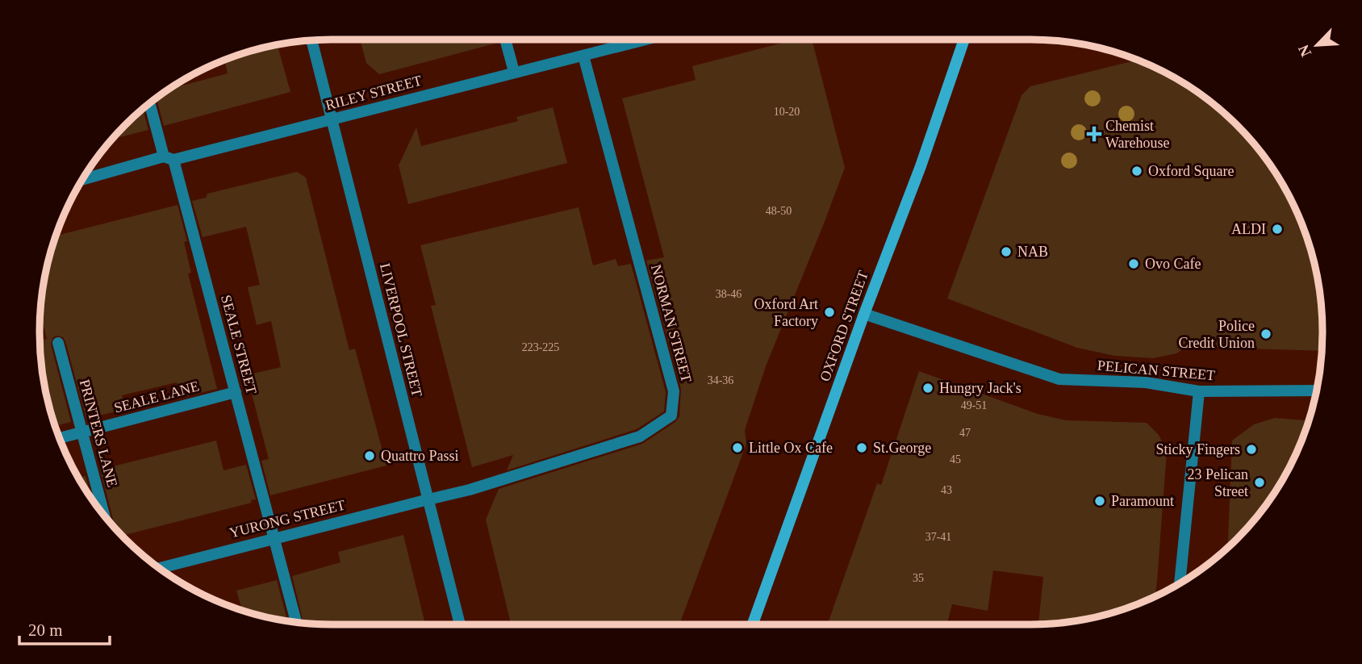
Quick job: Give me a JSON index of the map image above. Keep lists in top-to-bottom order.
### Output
{
  "streets": {
    "main road": ["OXFORD STREET"],
    "street": [
      "RILEY STREET",
      "NORMAN STREET",
      "LIVERPOOL STREET",
      "SEALE STREET",
      "PELICAN STREET",
      "SEALE LANE",
      "PRINTERS LANE",
      "YURONG STREET"
    ]
  },
  "crossings": [
    ["RILEY STREET", "NORMAN STREET"],
    ["RILEY STREET", "LIVERPOOL STREET"],
    ["RILEY STREET", "SEALE STREET"],
    ["NORMAN STREET", "LIVERPOOL STREET"],
    ["NORMAN STREET", "YURONG STREET"],
    ["OXFORD STREET", "PELICAN STREET"],
    ["LIVERPOOL STREET", "YURONG STREET"],
    ["SEALE STREET", "SEALE LANE"],
    ["SEALE STREET", "YURONG STREET"],
    ["SEALE LANE", "PRINTERS LANE"]
  ],
  "places": {
    "health": ["Chemist Warehouse"],
    "other": [
      "Oxford Square",
      "ALDI",
      "NAB",
      "Ovo Cafe",
      "Oxford Art Factory",
      "Police Credit Union",
      "Hungry Jack's",
      "Little Ox Cafe",
      "St.George",
      "Sticky Fingers",
      "Quattro Passi",
      "23 Pelican Street",
      "Paramount"
    ]
  },
  "house_numbers": [
    "10-20",
    "48-50",
    "38-46",
    "223-225",
    "34-36",
    "49-51",
    "47",
    "45",
    "43",
    "37-41",
    "35"
  ],
  "scale_bar": "20 m",
  "north": "bottom left"
}
